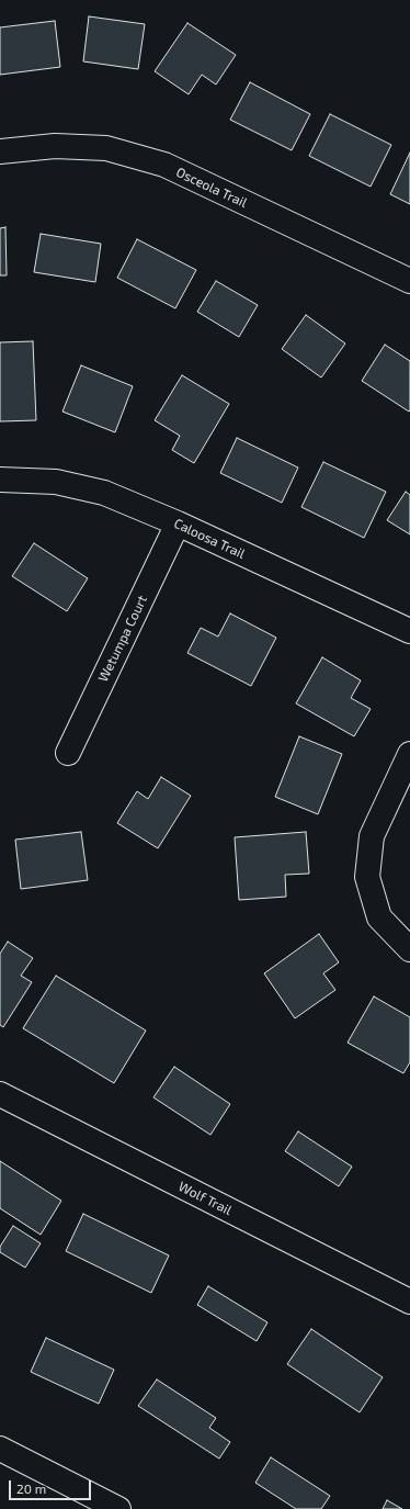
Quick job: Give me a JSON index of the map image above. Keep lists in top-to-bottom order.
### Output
{
  "streets": {
    "street": [
      "Osceola Trail",
      "Caloosa Trail",
      "Wetumpa Court",
      "Wolf Trail"
    ]
  },
  "crossings": [
    ["Caloosa Trail", "Wetumpa Court"]
  ],
  "scale_bar": "20 m"
}
